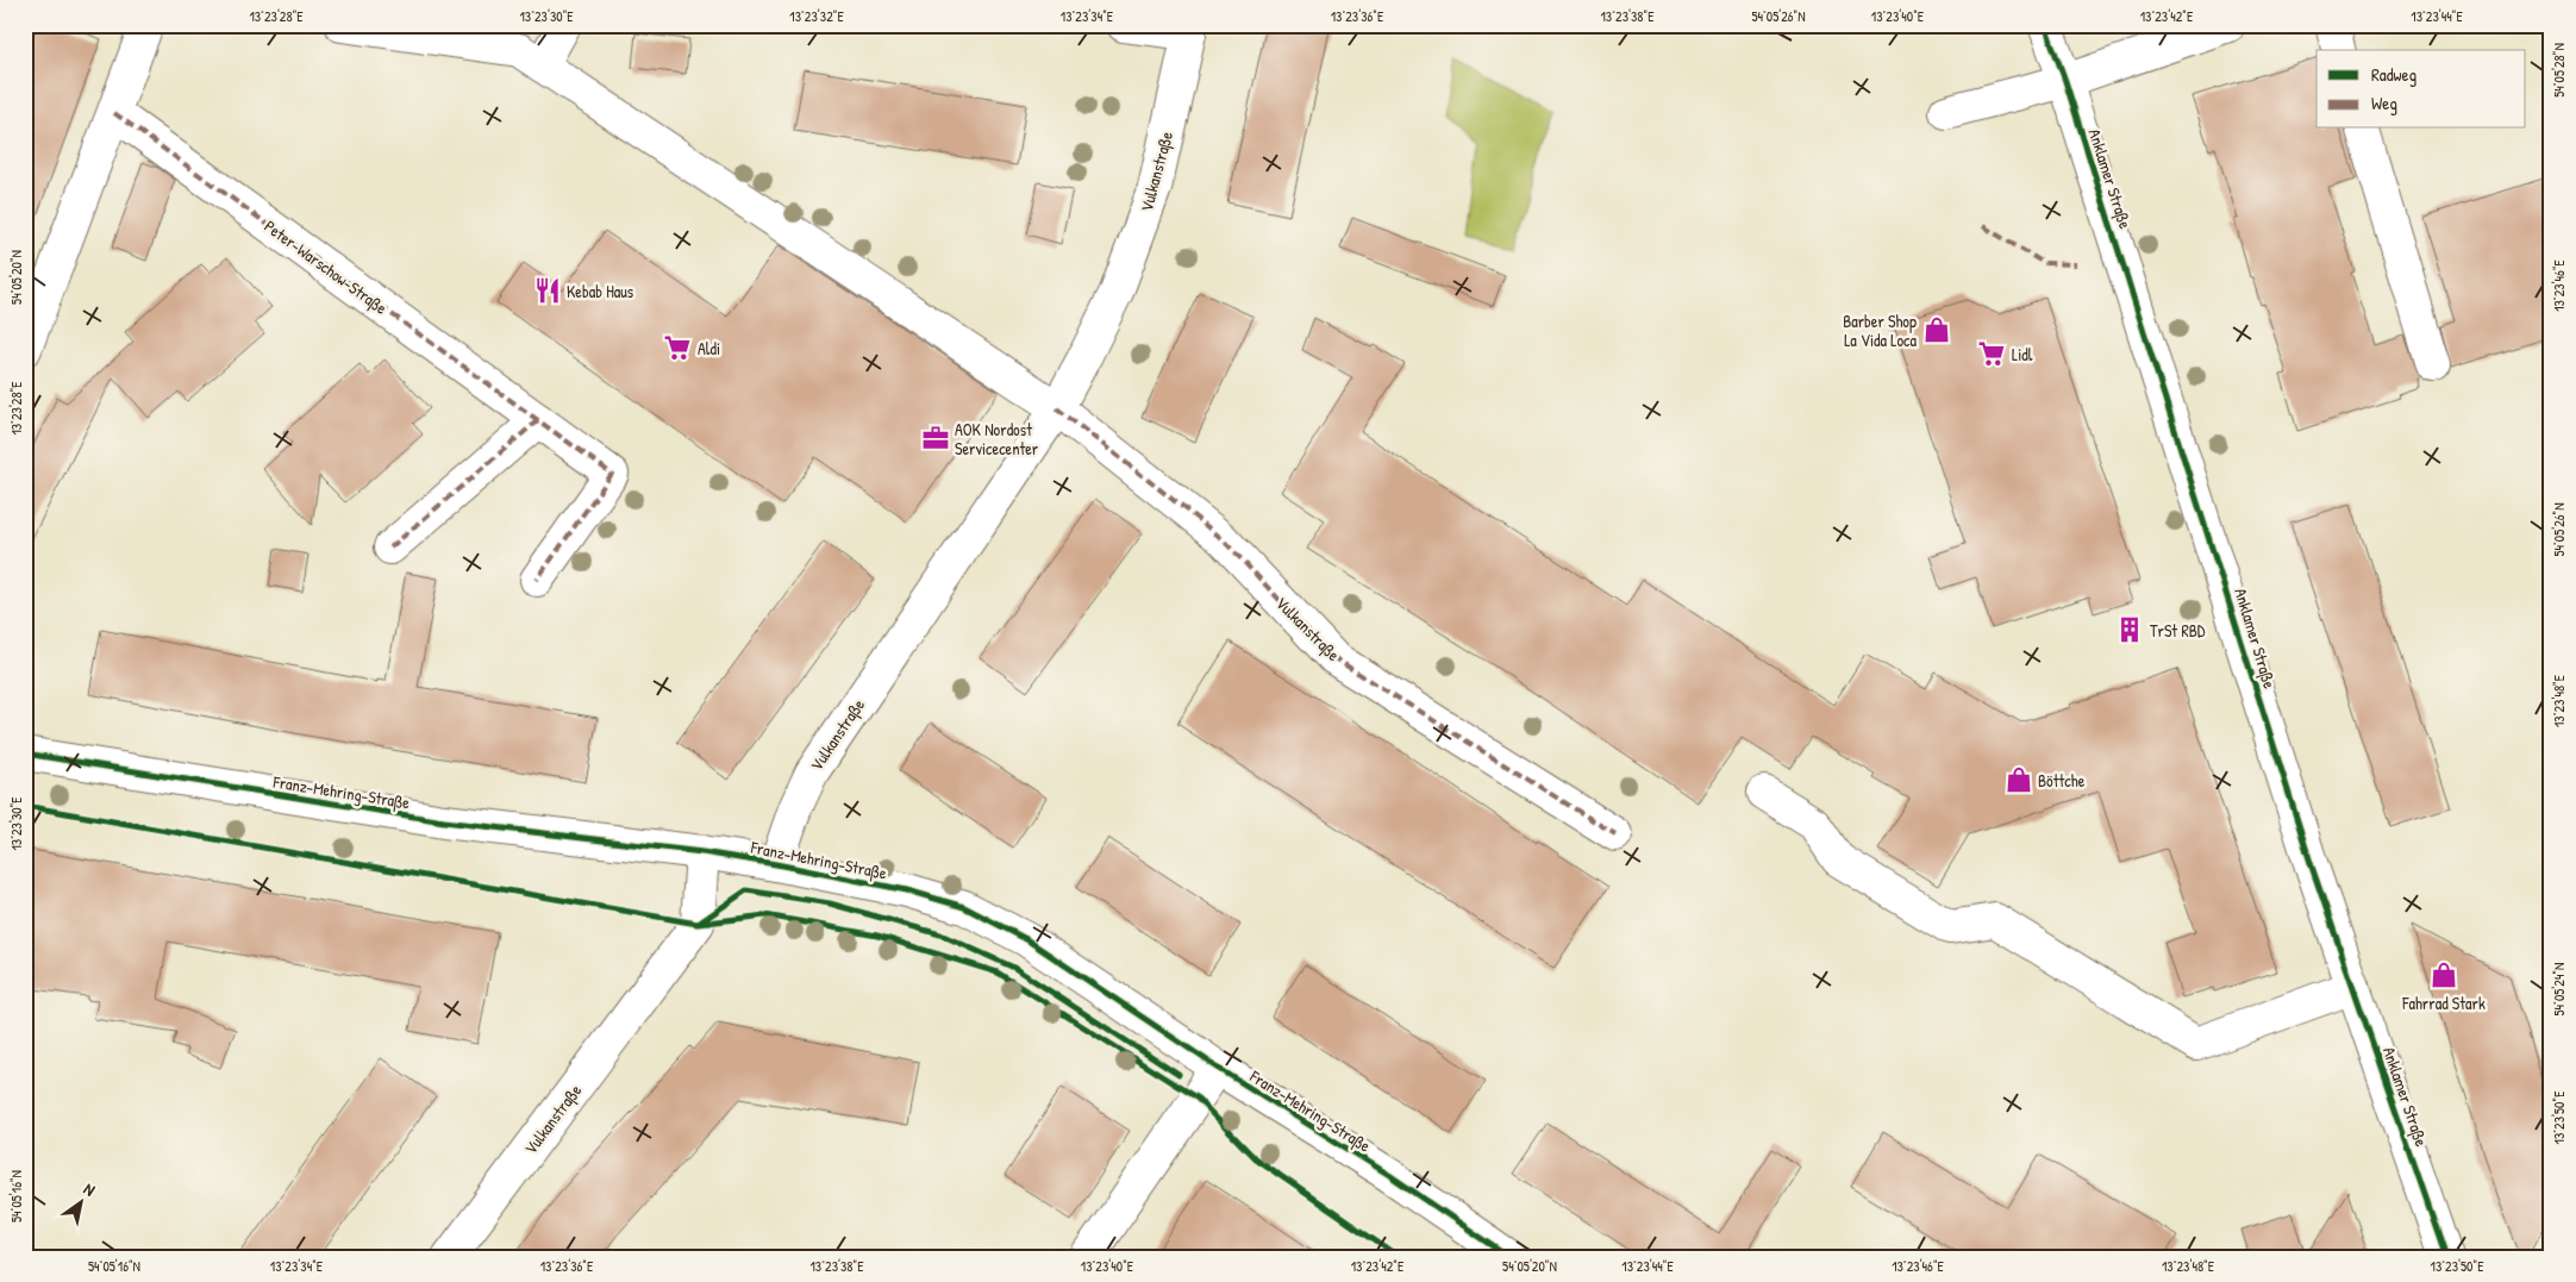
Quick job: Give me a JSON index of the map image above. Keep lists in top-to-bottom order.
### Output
{
  "streets": {
    "street": [
      "Vulkanstraße",
      "Anklamer Straße",
      "Peter-Warschow-Straße",
      "Franz-Mehring-Straße"
    ]
  },
  "crossings": [
    ["Vulkanstraße", "Franz-Mehring-Straße"]
  ],
  "places": {
    "restaurant": ["Kebab Haus"],
    "shop": ["Barber Shop La Vida Loca", "Böttche", "Fahrrad Stark"],
    "supermarket": ["Aldi", "Lidl"],
    "office": ["AOK Nordost Servicecenter"],
    "building": ["TrSt RBD"]
  },
  "legend": ["Radweg", "Weg"],
  "north": "top right",
  "coordinates": [
    "13°23'28\"E",
    "13°23'30\"E",
    "13°23'32\"E",
    "13°23'34\"E",
    "13°23'36\"E",
    "13°23'38\"E",
    "54°05'26\"N",
    "13°23'40\"E",
    "13°23'42\"E",
    "13°23'44\"E",
    "54°05'28\"N",
    "54°05'20\"N",
    "13°23'46\"E",
    "13°23'48\"E",
    "54°05'24\"N",
    "13°23'50\"E",
    "54°05'16\"N"
  ]
}
